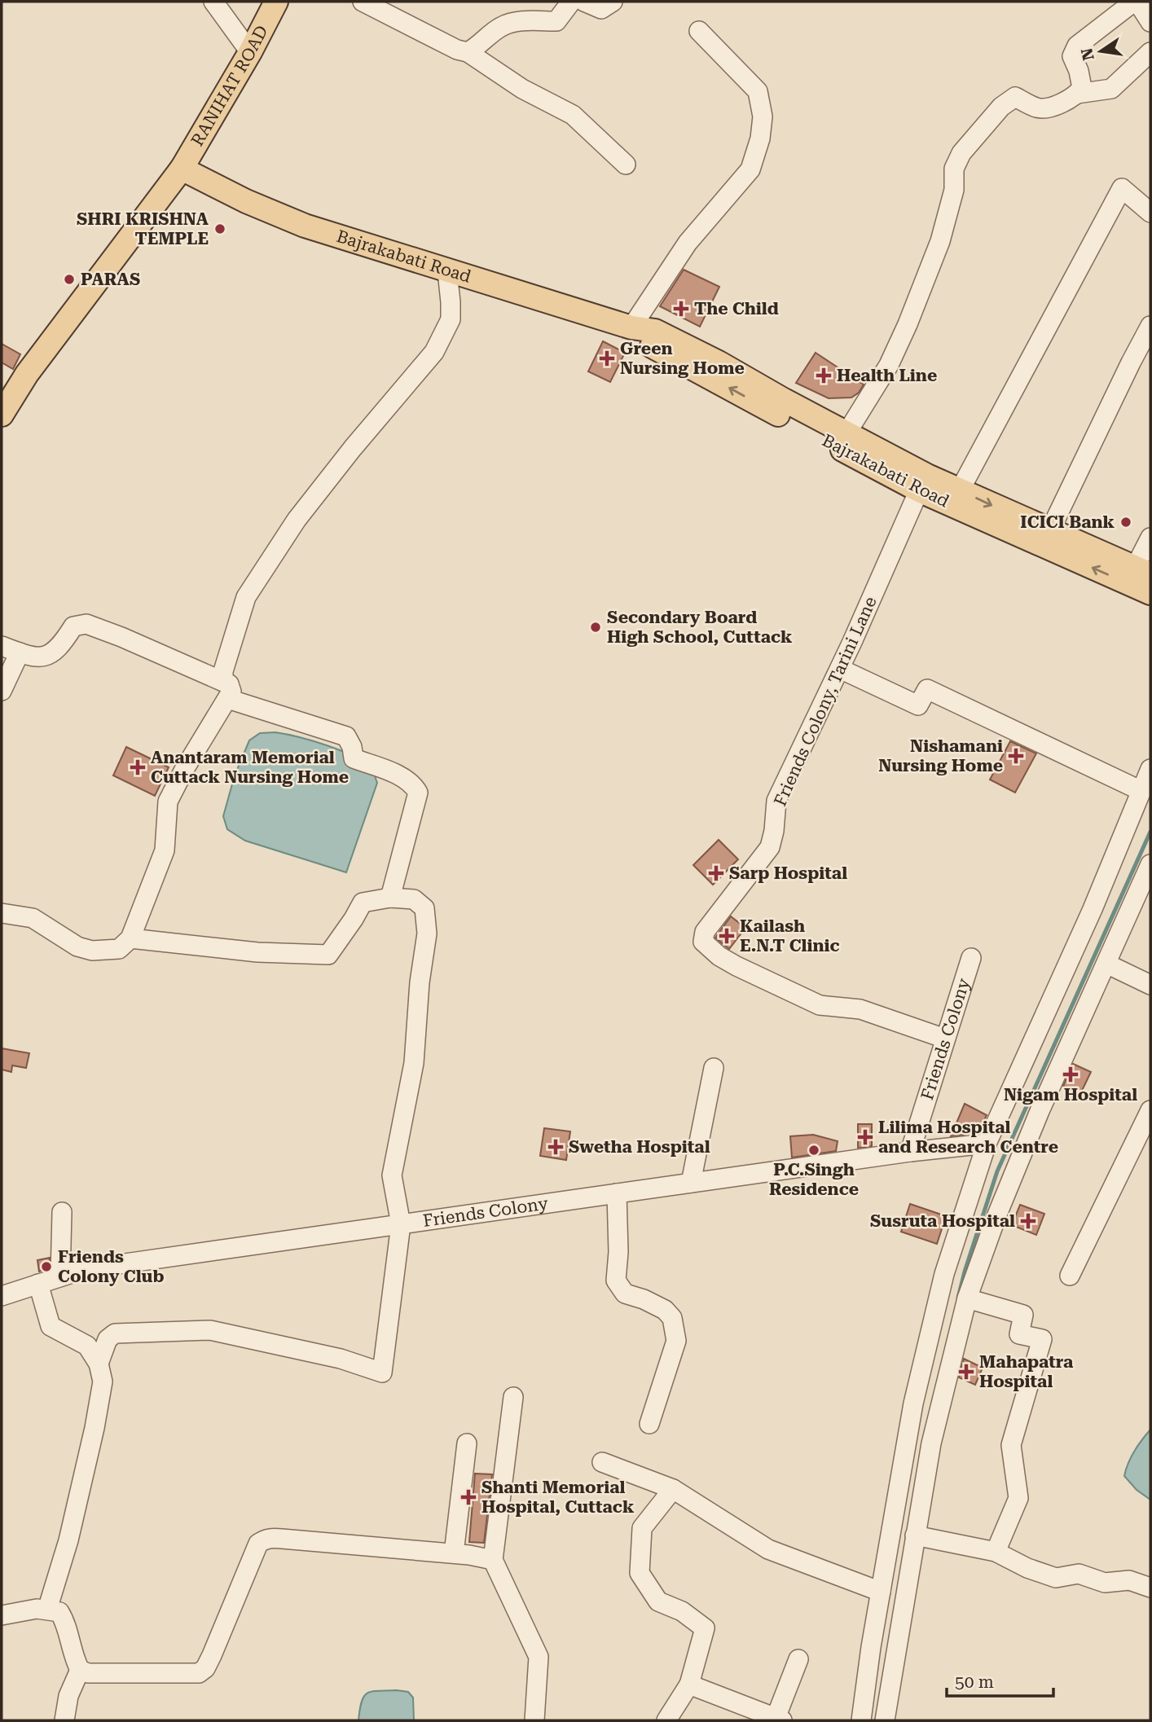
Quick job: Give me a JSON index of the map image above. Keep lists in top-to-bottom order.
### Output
{
  "streets": {
    "main road": ["RANIHAT ROAD", "Bajrakabati Road"],
    "street": ["Friends Colony, Tarini Lane", "Friends Colony"]
  },
  "crossings": [
    ["RANIHAT ROAD", "Bajrakabati Road"],
    ["Bajrakabati Road", "Friends Colony, Tarini Lane"],
    ["Friends Colony, Tarini Lane", "Friends Colony"]
  ],
  "places": {
    "other": [
      "SHRI KRISHNA TEMPLE",
      "PARAS",
      "ICICI Bank",
      "Secondary Board High School, Cuttack",
      "P.C.Singh Residence",
      "Friends Colony Club"
    ],
    "health": [
      "The Child",
      "Green Nursing Home",
      "Health Line",
      "Nishamani Nursing Home",
      "Anantaram Memorial Cuttack Nursing Home",
      "Sarp Hospital",
      "Kailash E.N.T Clinic",
      "Nigam Hospital",
      "Lilima Hospital and Research Centre",
      "Swetha Hospital",
      "Susruta Hospital",
      "Mahapatra Hospital",
      "Shanti Memorial Hospital, Cuttack"
    ]
  },
  "scale_bar": "50 m",
  "north": "left"
}
